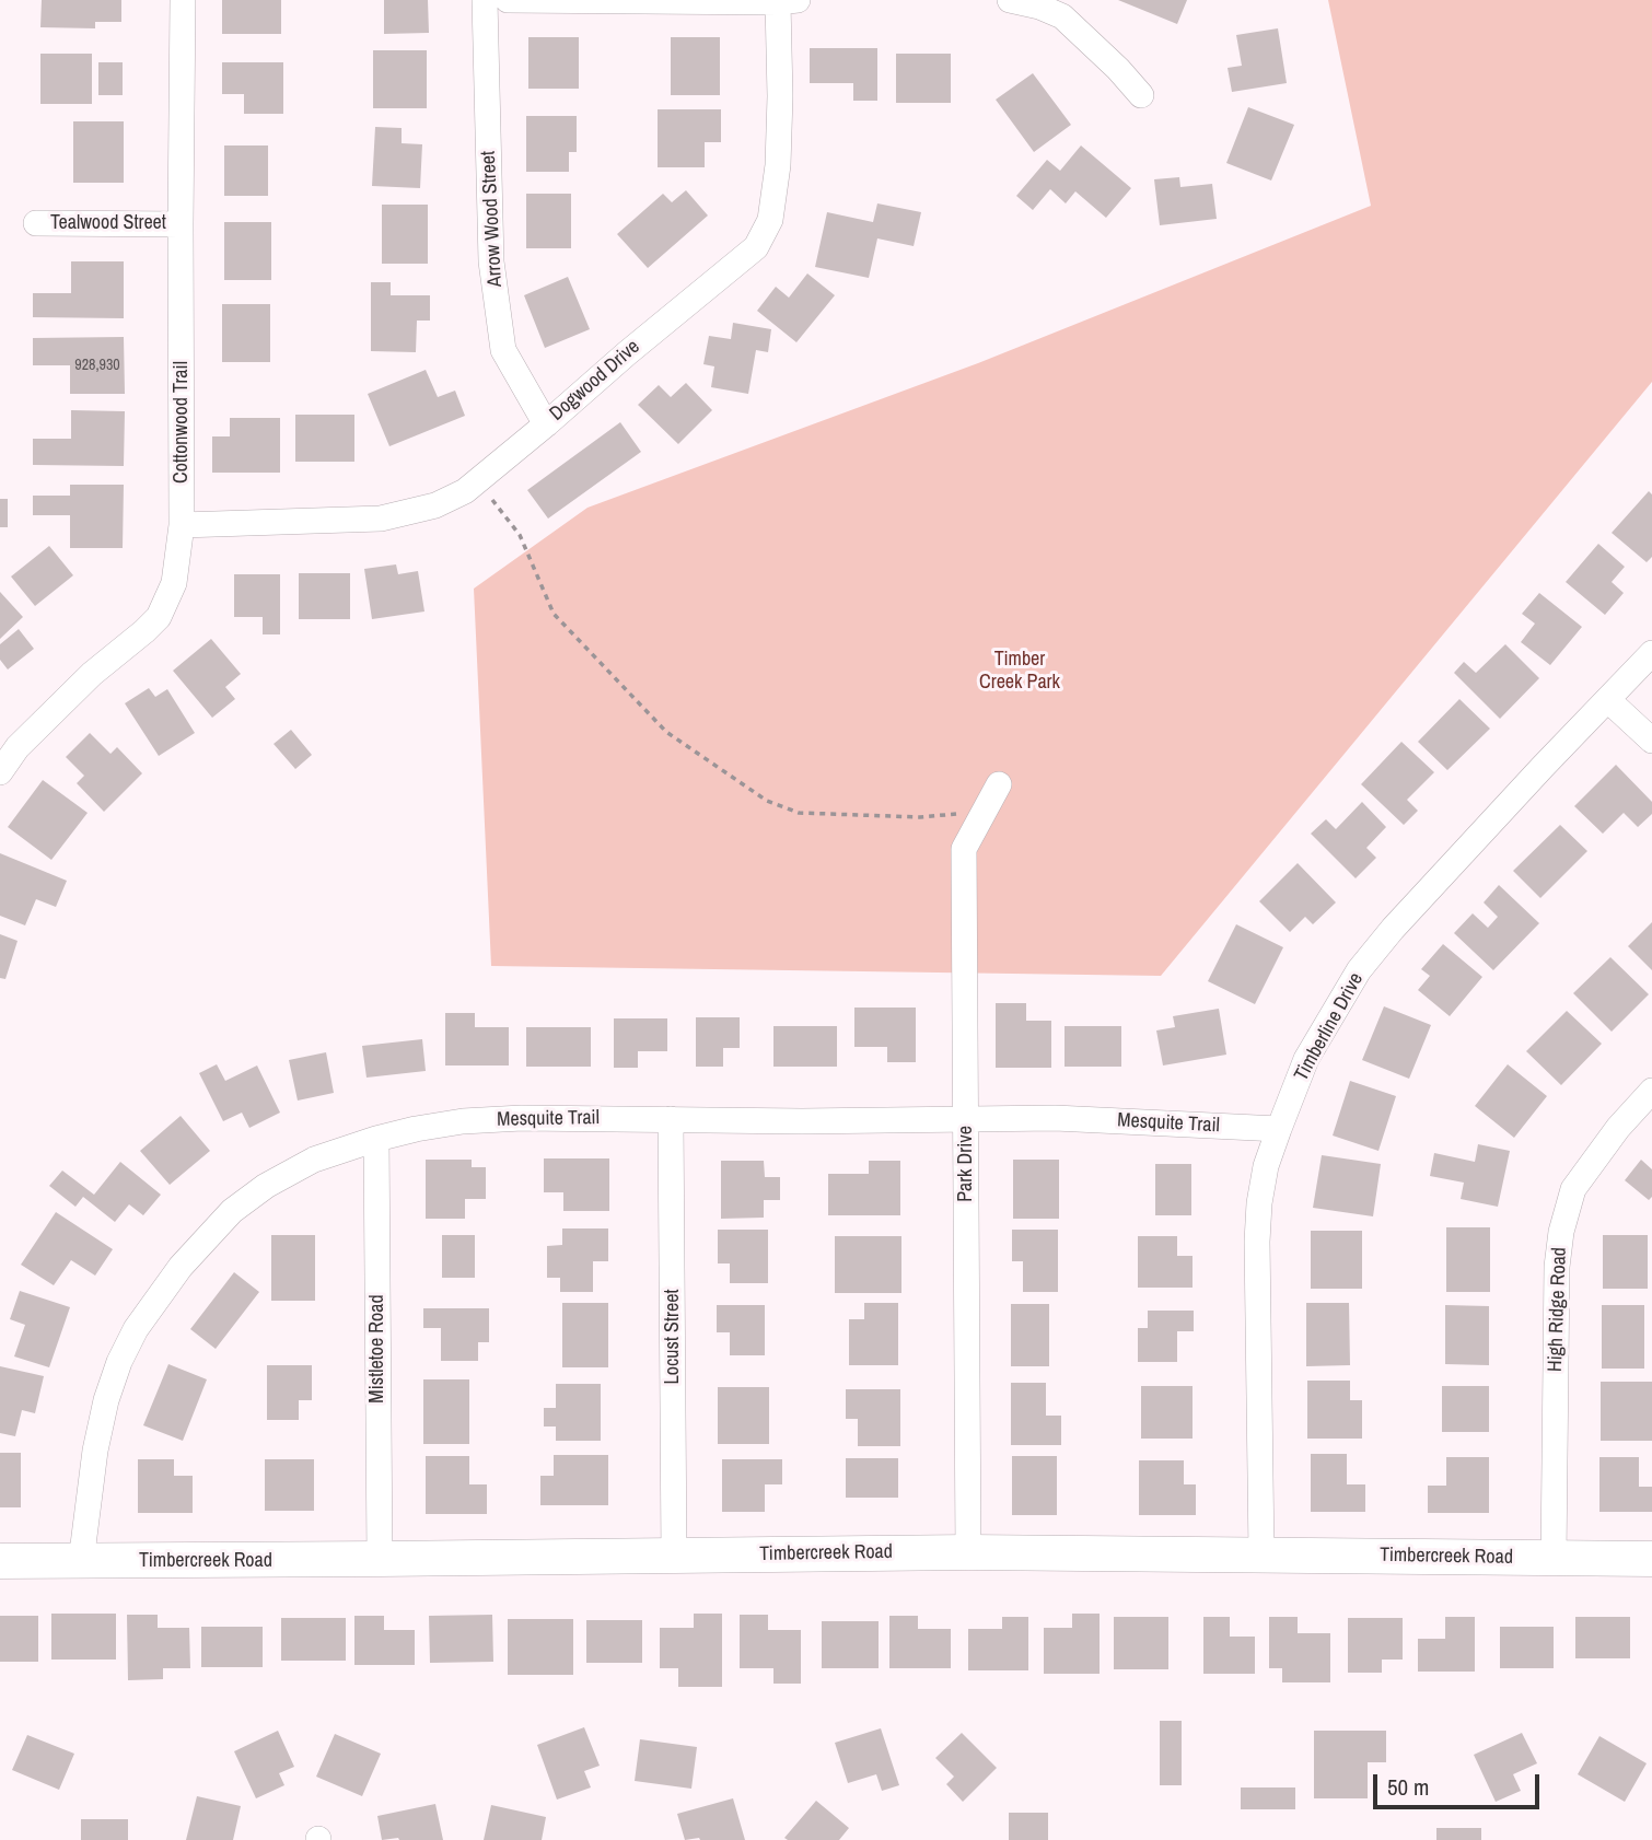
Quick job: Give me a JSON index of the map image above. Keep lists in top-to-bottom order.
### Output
{
  "streets": {
    "street": [
      "Arrow Wood Street",
      "Tealwood Street",
      "Dogwood Drive",
      "Cottonwood Trail",
      "Timberline Drive",
      "Mesquite Trail",
      "Park Drive",
      "High Ridge Road",
      "Locust Street",
      "Mistletoe Road",
      "Timbercreek Road"
    ]
  },
  "crossings": [
    ["Arrow Wood Street", "Dogwood Drive"],
    ["Tealwood Street", "Cottonwood Trail"],
    ["Dogwood Drive", "Cottonwood Trail"],
    ["Timberline Drive", "Mesquite Trail"],
    ["Timberline Drive", "Timbercreek Road"],
    ["Mesquite Trail", "Park Drive"],
    ["Mesquite Trail", "Locust Street"],
    ["Mesquite Trail", "Mistletoe Road"],
    ["Mesquite Trail", "Timbercreek Road"],
    ["Park Drive", "Timbercreek Road"],
    ["High Ridge Road", "Timbercreek Road"],
    ["Locust Street", "Timbercreek Road"],
    ["Mistletoe Road", "Timbercreek Road"]
  ],
  "parks": ["Timber Creek Park"],
  "house_numbers": ["928,930"],
  "scale_bar": "50 m"
}
